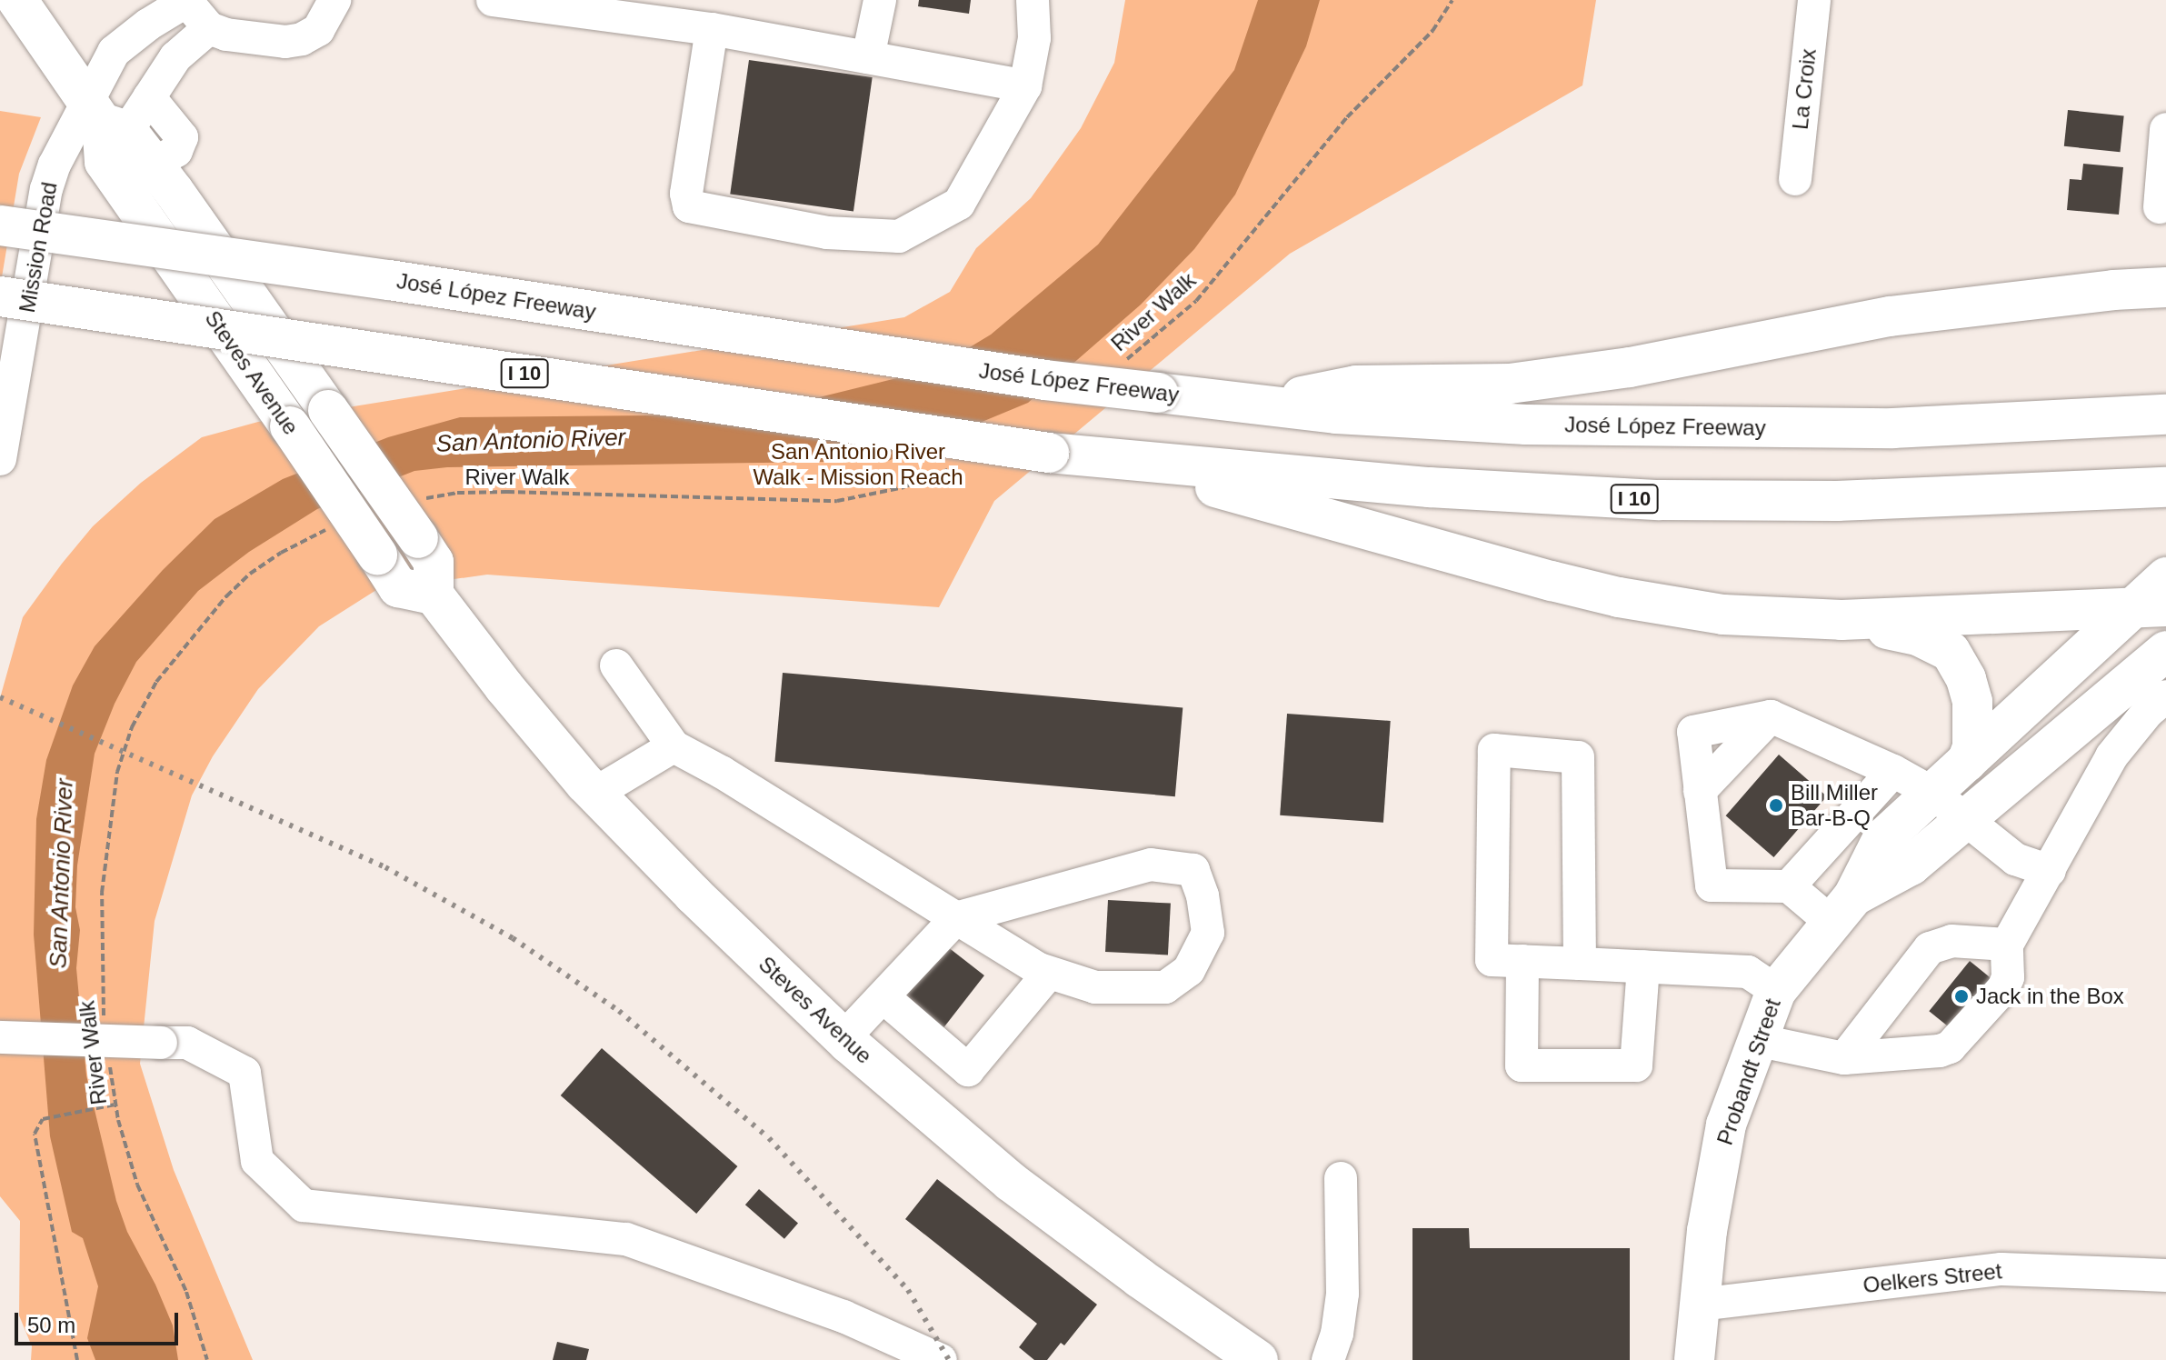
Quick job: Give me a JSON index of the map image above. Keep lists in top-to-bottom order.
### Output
{
  "streets": {
    "main road": [
      "José López Freeway",
      "Steves Avenue",
      "I 10",
      "Probandt Street"
    ],
    "street": ["La Croix", "Mission Road", "Oelkers Street"],
    "path": ["River Walk"]
  },
  "crossings": [
    ["Mission Road", "Steves Avenue"],
    ["Probandt Street", "Oelkers Street"]
  ],
  "water": ["San Antonio River"],
  "parks": ["San Antonio River Walk - Mission Reach"],
  "places": ["Bill Miller Bar-B-Q", "Jack in the Box"],
  "scale_bar": "50 m"
}
